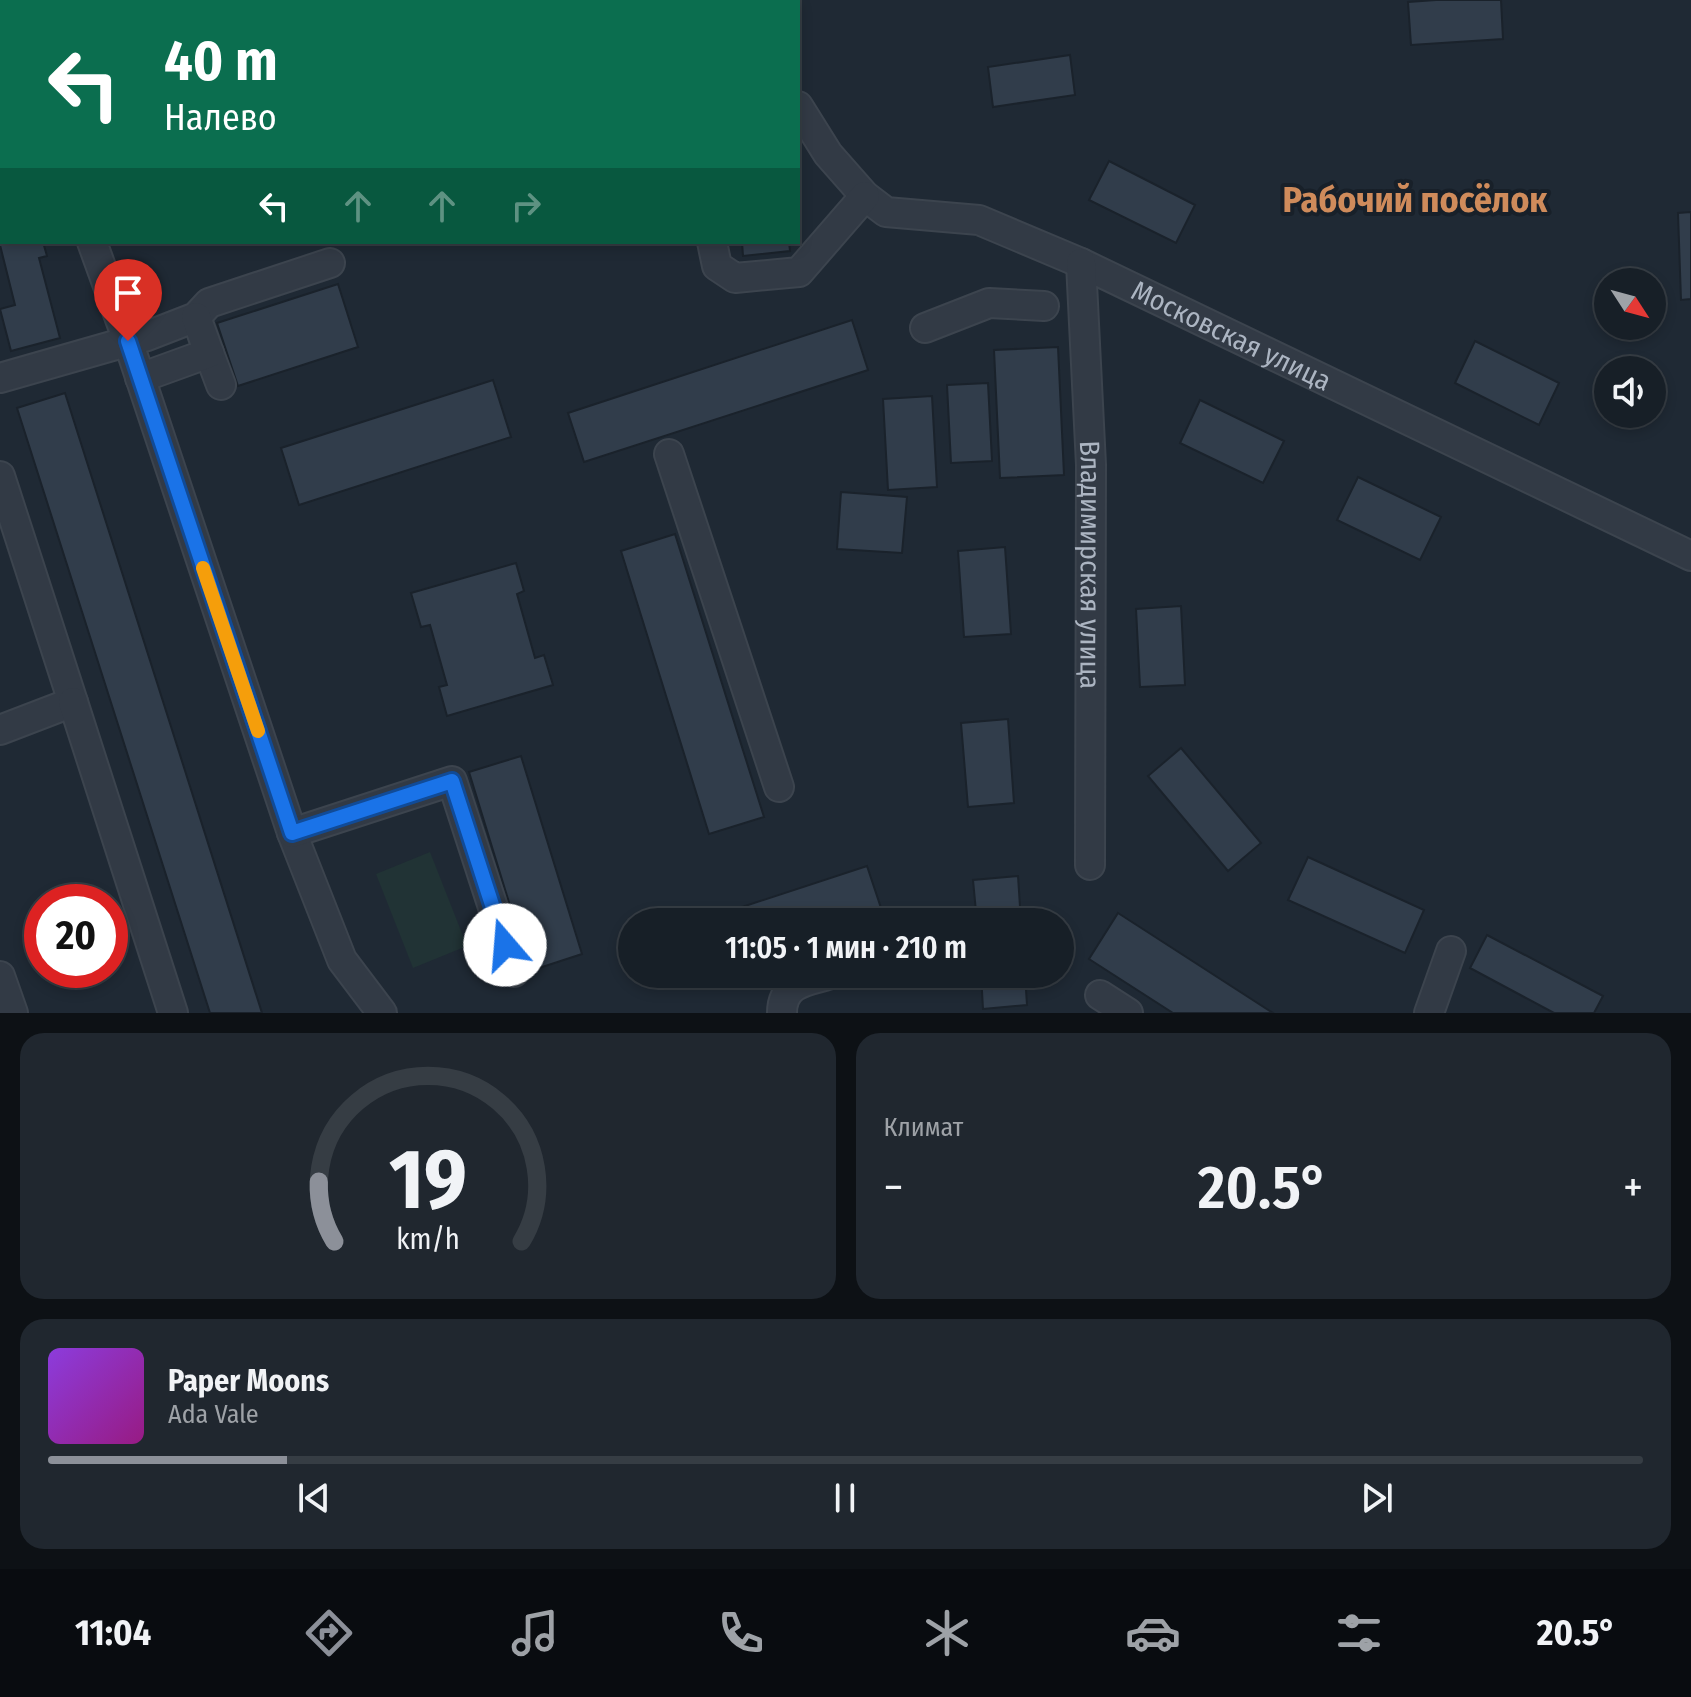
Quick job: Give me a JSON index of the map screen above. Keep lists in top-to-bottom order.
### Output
{
  "streets": {
    "street": ["Московская улица", "Владимирская улица"]
  },
  "crossings": [
    ["Московская улица", "Владимирская улица"]
  ],
  "districts": ["Рабочий посёлок"],
  "north": "bottom right",
  "page": {
    "turn": ["40 m", "Налево"],
    "limit": "20",
    "trip": "11:05 · 1 мин · 210 m",
    "tile": "Климат",
    "heat": ["−", "20.5°", "+"],
    "song": ["Paper Moons", "Ada Vale"],
    "tabs": ["11:04", "20.5°"],
    "gauge": ["19", "km/h"]
  }
}
